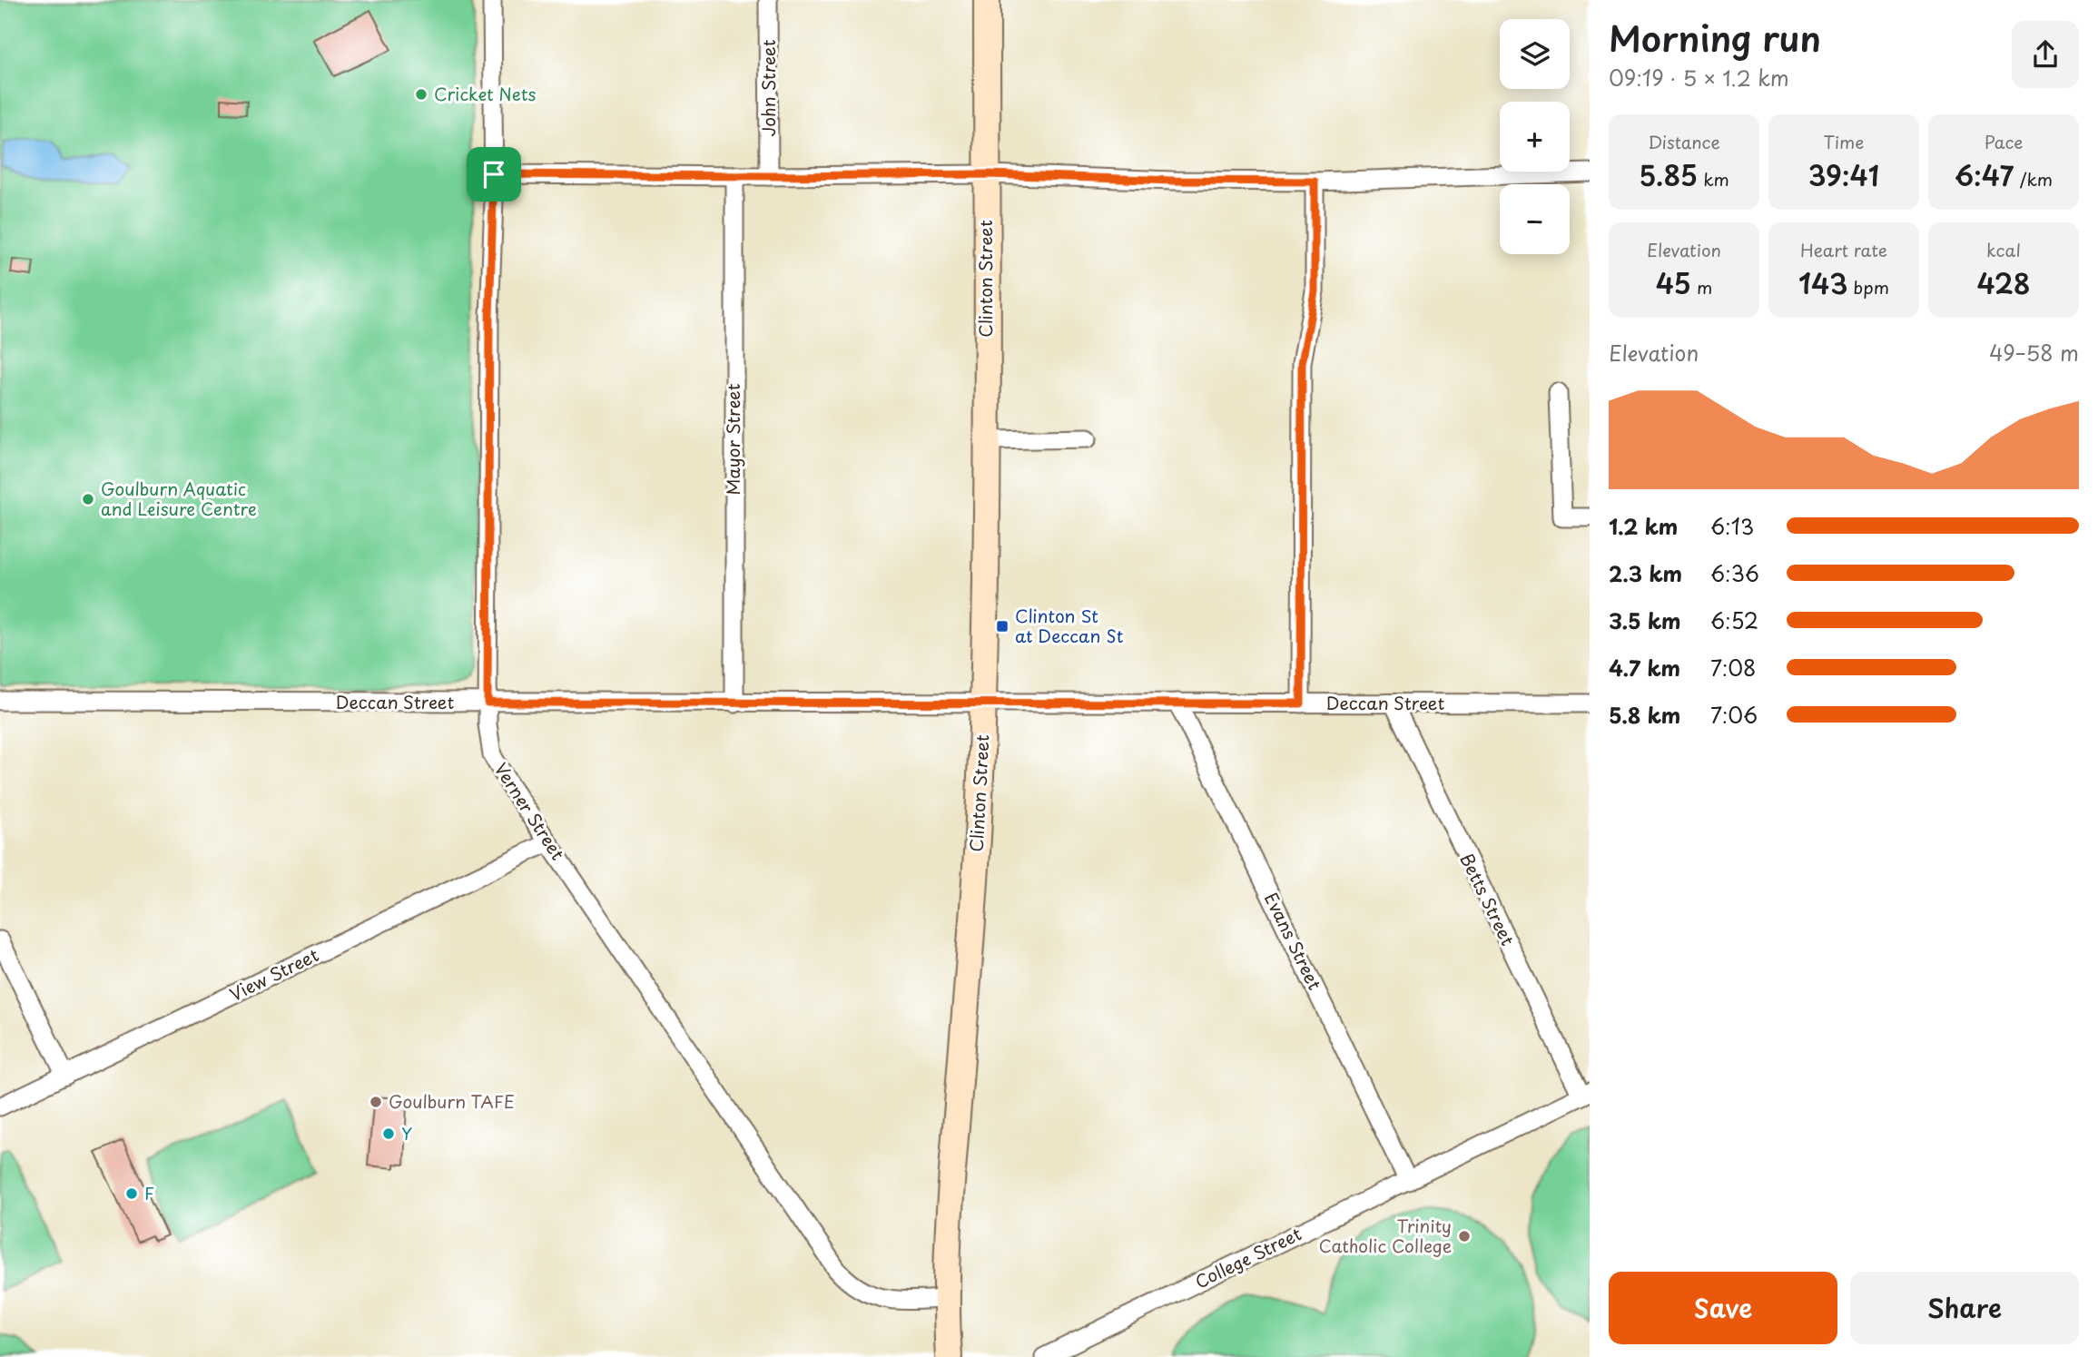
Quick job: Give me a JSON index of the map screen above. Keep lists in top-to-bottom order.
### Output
{
  "streets": {
    "street": [
      "John Street",
      "Clinton Street",
      "Mayor Street",
      "Deccan Street",
      "Verner Street",
      "Betts Street",
      "Evans Street",
      "View Street",
      "College Street"
    ]
  },
  "crossings": [
    ["Clinton Street", "Deccan Street"],
    ["Clinton Street", "Verner Street"],
    ["Mayor Street", "Deccan Street"],
    ["Deccan Street", "Verner Street"],
    ["Deccan Street", "Betts Street"],
    ["Deccan Street", "Evans Street"],
    ["Verner Street", "View Street"],
    ["Betts Street", "College Street"],
    ["Evans Street", "College Street"]
  ],
  "places": {
    "other": [
      "Cricket Nets",
      "Goulburn Aquatic and Leisure Centre",
      "Goulburn TAFE",
      "Y",
      "F",
      "Trinity Catholic College"
    ],
    "transit": ["Clinton St at Deccan St"]
  },
  "page": {
    "heading": ["Morning run", "09:19 · 5 × 1.2 km"],
    "map_buttons": ["+", "−"],
    "stats": [
      ["Distance", "5.85 km"],
      ["Time", "39:41"],
      ["Pace", "6:47 /km"],
      ["Elevation", "45 m"],
      ["Heart rate", "143 bpm"],
      ["kcal", "428"]
    ],
    "chart": ["Elevation", "49–58 m"],
    "list": [
      {
        "name": "1.2 km",
        "note": "6:13"
      },
      {
        "name": "2.3 km",
        "note": "6:36"
      },
      {
        "name": "3.5 km",
        "note": "6:52"
      },
      {
        "name": "4.7 km",
        "note": "7:08"
      },
      {
        "name": "5.8 km",
        "note": "7:06"
      }
    ],
    "buttons": ["Save", "Share"]
  }
}
